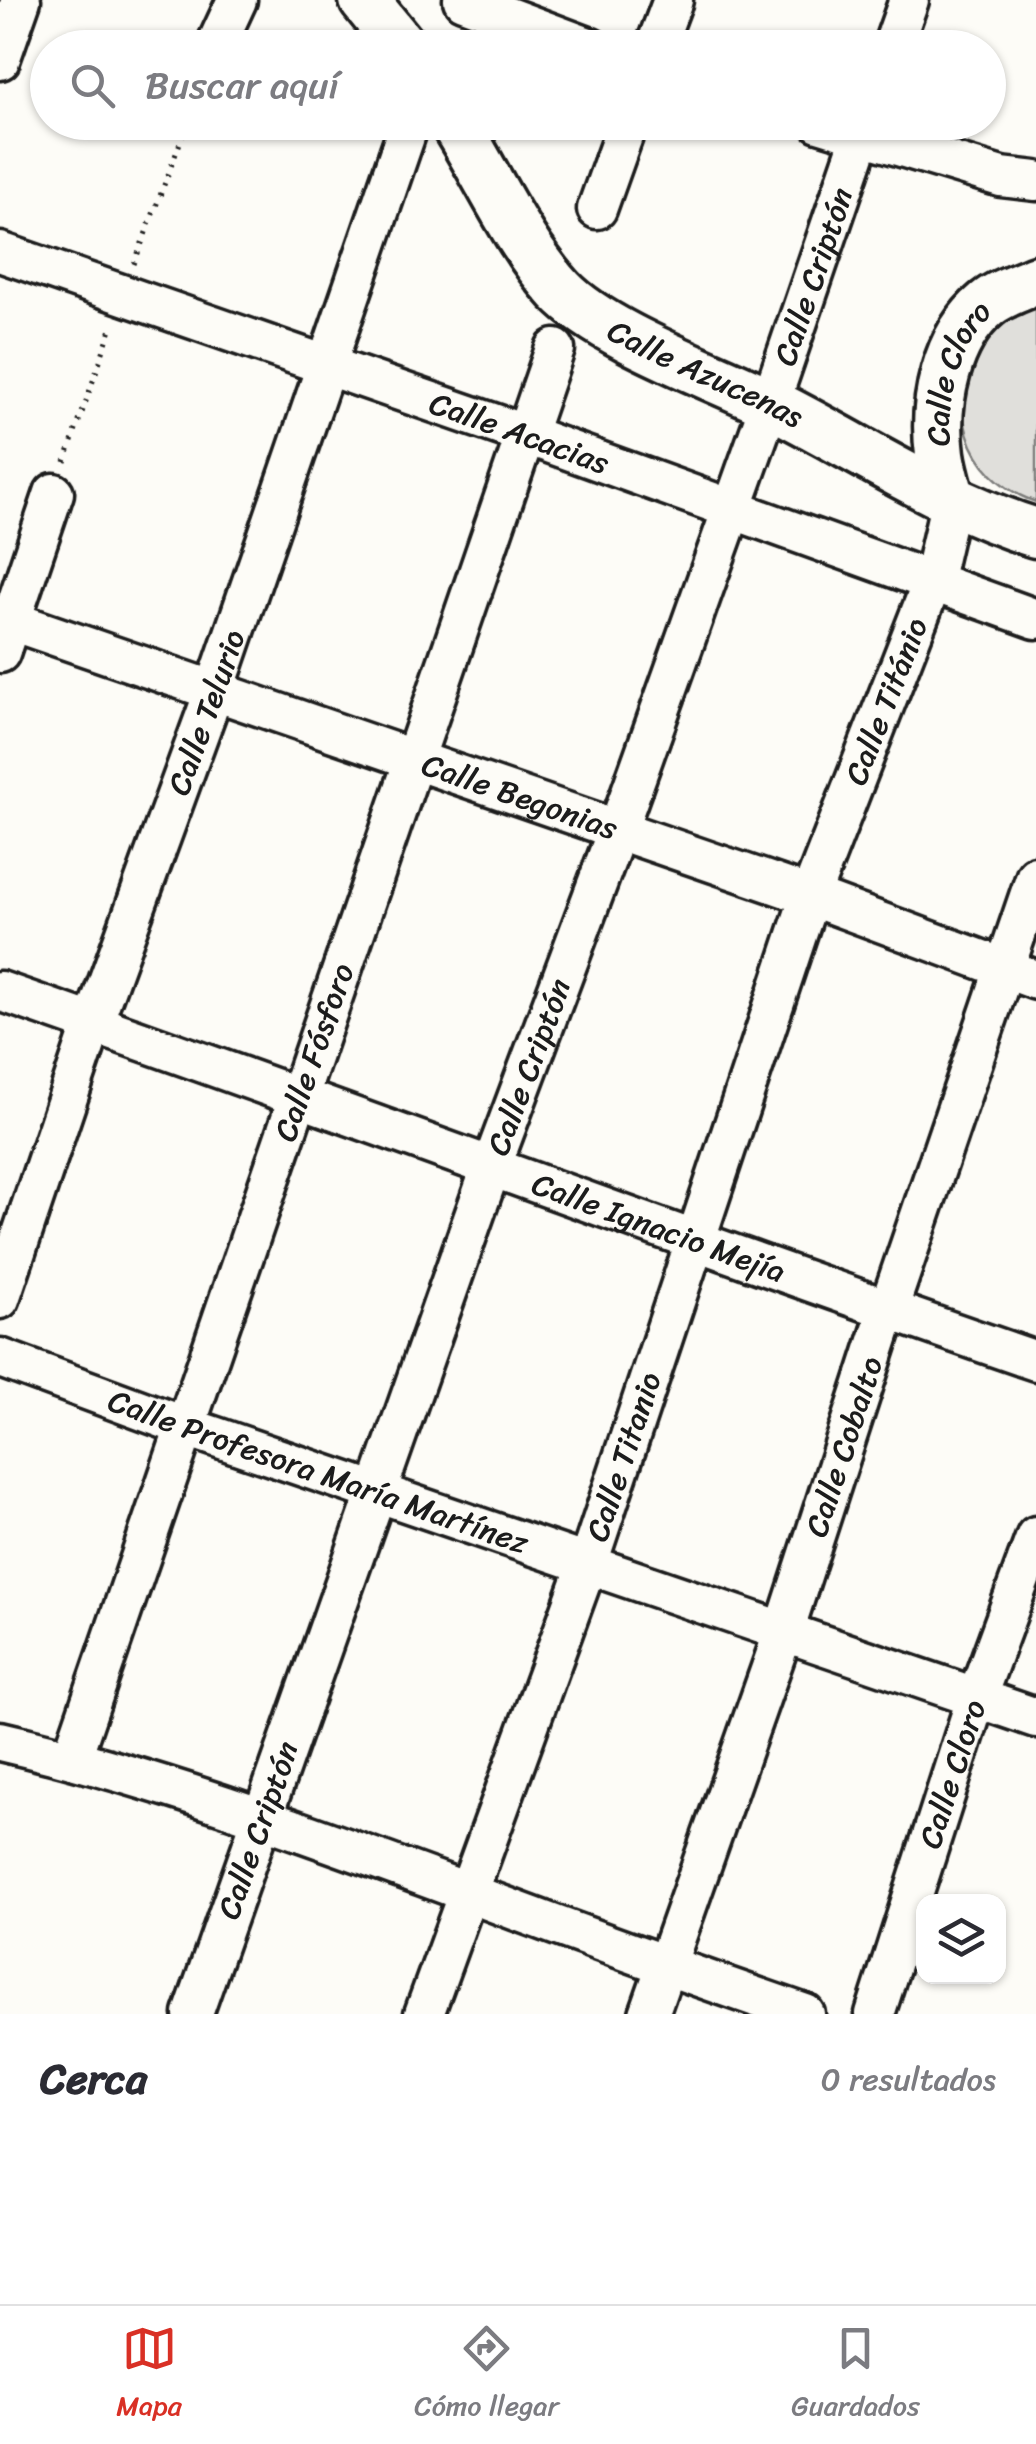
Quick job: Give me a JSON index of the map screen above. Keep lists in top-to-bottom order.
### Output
{
  "streets": {
    "street": [
      "Calle Criptón",
      "Calle Azucenas",
      "Calle Cloro",
      "Calle Acacias",
      "Calle Titánio",
      "Calle Telurio",
      "Calle Begonias",
      "Calle Fósforo",
      "Calle Ignacio Mejía",
      "Calle Cobalto",
      "Calle Titanio",
      "Calle Profesora María Martínez"
    ]
  },
  "crossings": [
    ["Calle Criptón", "Calle Azucenas"],
    ["Calle Criptón", "Calle Acacias"],
    ["Calle Criptón", "Calle Begonias"],
    ["Calle Criptón", "Calle Ignacio Mejía"],
    ["Calle Criptón", "Calle Profesora María Martínez"],
    ["Calle Azucenas", "Calle Cloro"],
    ["Calle Azucenas", "Calle Titánio"],
    ["Calle Cloro", "Calle Titánio"],
    ["Calle Cloro", "Calle Profesora María Martínez"],
    ["Calle Acacias", "Calle Titánio"],
    ["Calle Acacias", "Calle Telurio"],
    ["Calle Acacias", "Calle Fósforo"],
    ["Calle Titánio", "Calle Begonias"],
    ["Calle Titánio", "Calle Titanio"],
    ["Calle Telurio", "Calle Begonias"],
    ["Calle Telurio", "Calle Ignacio Mejía"],
    ["Calle Begonias", "Calle Fósforo"],
    ["Calle Begonias", "Calle Cobalto"],
    ["Calle Begonias", "Calle Titanio"],
    ["Calle Fósforo", "Calle Ignacio Mejía"],
    ["Calle Fósforo", "Calle Profesora María Martínez"],
    ["Calle Ignacio Mejía", "Calle Cobalto"],
    ["Calle Ignacio Mejía", "Calle Titanio"],
    ["Calle Cobalto", "Calle Profesora María Martínez"],
    ["Calle Titanio", "Calle Profesora María Martínez"]
  ],
  "page": {
    "search": "Buscar aquí",
    "heading": ["Cerca", "0 resultados"],
    "nav": ["Mapa", "Cómo llegar", "Guardados"]
  }
}
